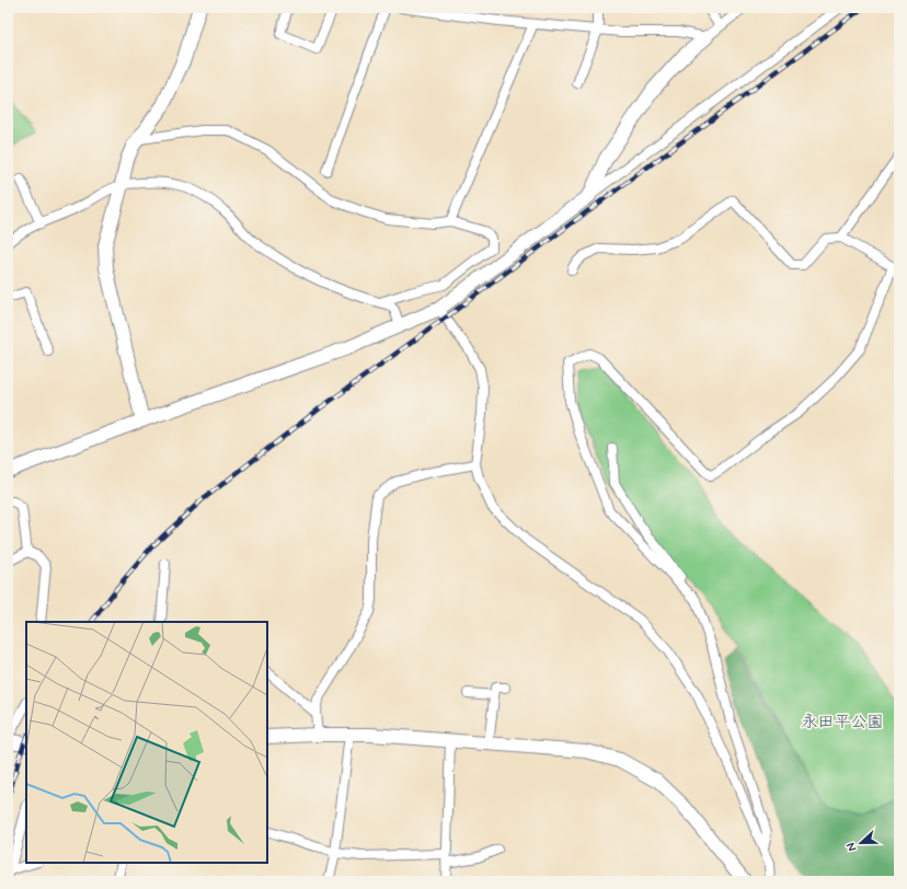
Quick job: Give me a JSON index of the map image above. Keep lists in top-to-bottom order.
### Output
{
  "parks": ["永田平公園"],
  "north": "left"
}
